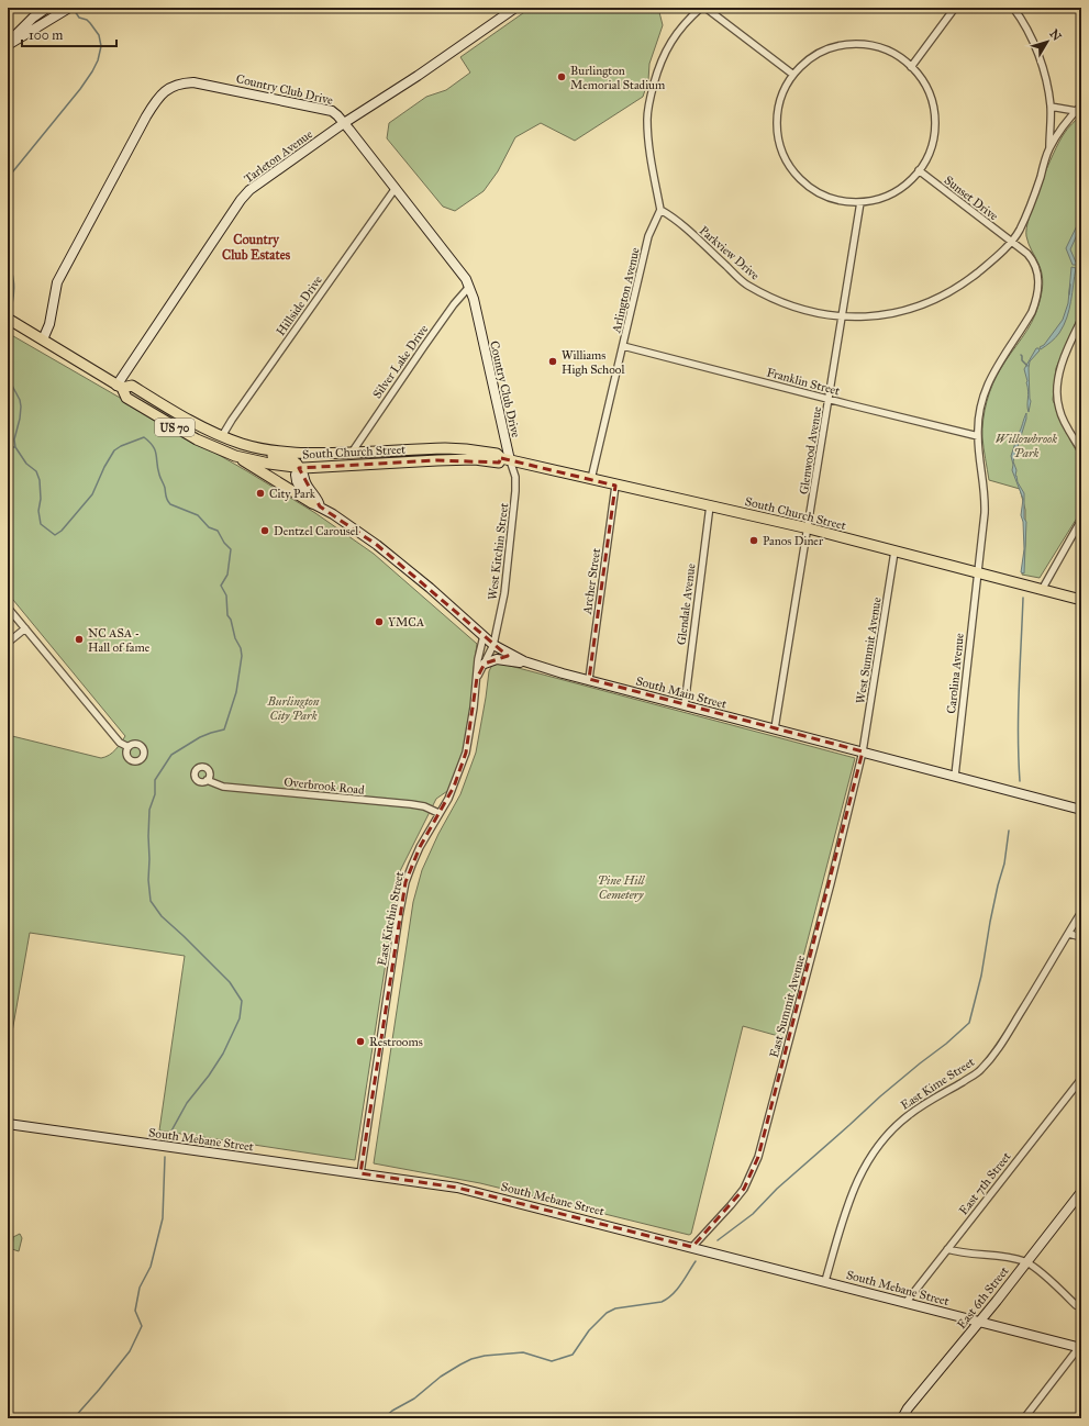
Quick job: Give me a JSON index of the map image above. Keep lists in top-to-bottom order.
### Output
{
  "streets": {
    "main road": ["US 70", "South Church Street"],
    "street": [
      "Country Club Drive",
      "Tarleton Avenue",
      "Sunset Drive",
      "Parkview Drive",
      "Arlington Avenue",
      "Hillside Drive",
      "Silver Lake Drive",
      "Franklin Street",
      "Glenwood Avenue",
      "West Kitchin Street",
      "Archer Street",
      "Glendale Avenue",
      "West Summit Avenue",
      "Carolina Avenue",
      "South Main Street",
      "Overbrook Road",
      "East Kitchin Street",
      "East Summit Avenue",
      "East Kime Street",
      "South Mebane Street",
      "East 7th Street",
      "East 6th Street"
    ]
  },
  "crossings": [
    ["Country Club Drive", "Tarleton Avenue"],
    ["Country Club Drive", "Hillside Drive"],
    ["Country Club Drive", "Silver Lake Drive"],
    ["Country Club Drive", "South Church Street"],
    ["Country Club Drive", "West Kitchin Street"],
    ["Tarleton Avenue", "South Church Street"],
    ["Sunset Drive", "Parkview Drive"],
    ["Sunset Drive", "Franklin Street"],
    ["Sunset Drive", "Glenwood Avenue"],
    ["Sunset Drive", "Carolina Avenue"],
    ["Parkview Drive", "Arlington Avenue"],
    ["Parkview Drive", "Glenwood Avenue"],
    ["Arlington Avenue", "Franklin Street"],
    ["Arlington Avenue", "South Church Street"],
    ["Hillside Drive", "South Church Street"],
    ["Silver Lake Drive", "South Church Street"],
    ["Franklin Street", "Glenwood Avenue"],
    ["Franklin Street", "Carolina Avenue"],
    ["Glenwood Avenue", "South Church Street"],
    ["Glenwood Avenue", "South Main Street"],
    ["South Church Street", "West Kitchin Street"],
    ["South Church Street", "Archer Street"],
    ["South Church Street", "Glendale Avenue"],
    ["South Church Street", "West Summit Avenue"],
    ["South Church Street", "Carolina Avenue"],
    ["South Church Street", "South Main Street"],
    ["West Kitchin Street", "South Main Street"],
    ["West Kitchin Street", "East Kitchin Street"],
    ["Archer Street", "South Main Street"],
    ["Glendale Avenue", "South Main Street"],
    ["West Summit Avenue", "South Main Street"],
    ["West Summit Avenue", "East Summit Avenue"],
    ["Carolina Avenue", "South Main Street"],
    ["South Main Street", "East Kitchin Street"],
    ["South Main Street", "East Summit Avenue"],
    ["Overbrook Road", "East Kitchin Street"],
    ["East Kitchin Street", "South Mebane Street"],
    ["East Summit Avenue", "South Mebane Street"],
    ["East Kime Street", "South Mebane Street"],
    ["South Mebane Street", "East 7th Street"],
    ["South Mebane Street", "East 6th Street"]
  ],
  "districts": ["Country Club Estates"],
  "parks": ["Willowbrook Park", "Burlington City Park", "Pine Hill Cemetery"],
  "places": [
    "Burlington Memorial Stadium",
    "Williams High School",
    "City Park",
    "Dentzel Carousel",
    "Panos Diner",
    "YMCA",
    "NC ASA - Hall of fame",
    "Restrooms"
  ],
  "scale_bar": "100 m",
  "north": "top right"
}
